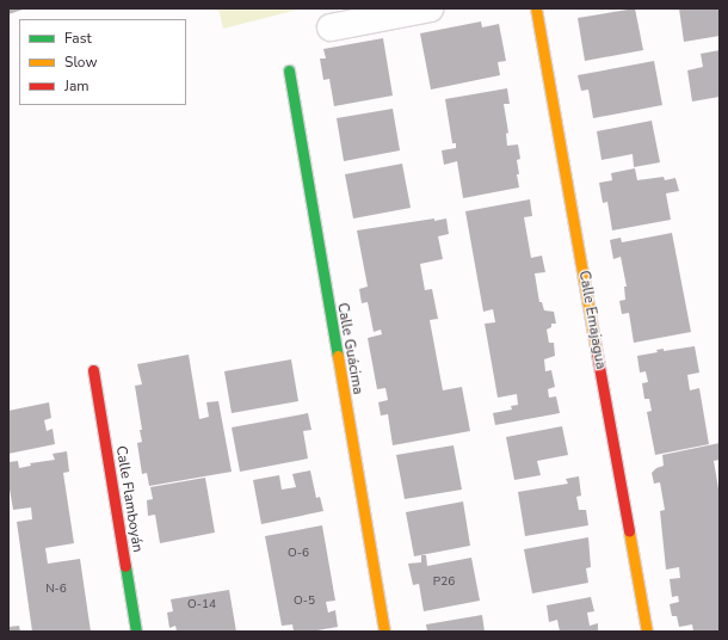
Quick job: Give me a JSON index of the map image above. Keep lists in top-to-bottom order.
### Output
{
  "streets": {
    "street": ["Calle Emajagua", "Calle Guácima", "Calle Flamboyán"]
  },
  "house_numbers": [
    "O-6",
    "P26",
    "N-6",
    "O-5",
    "O-14"
  ],
  "legend": ["Fast", "Slow", "Jam"]
}
